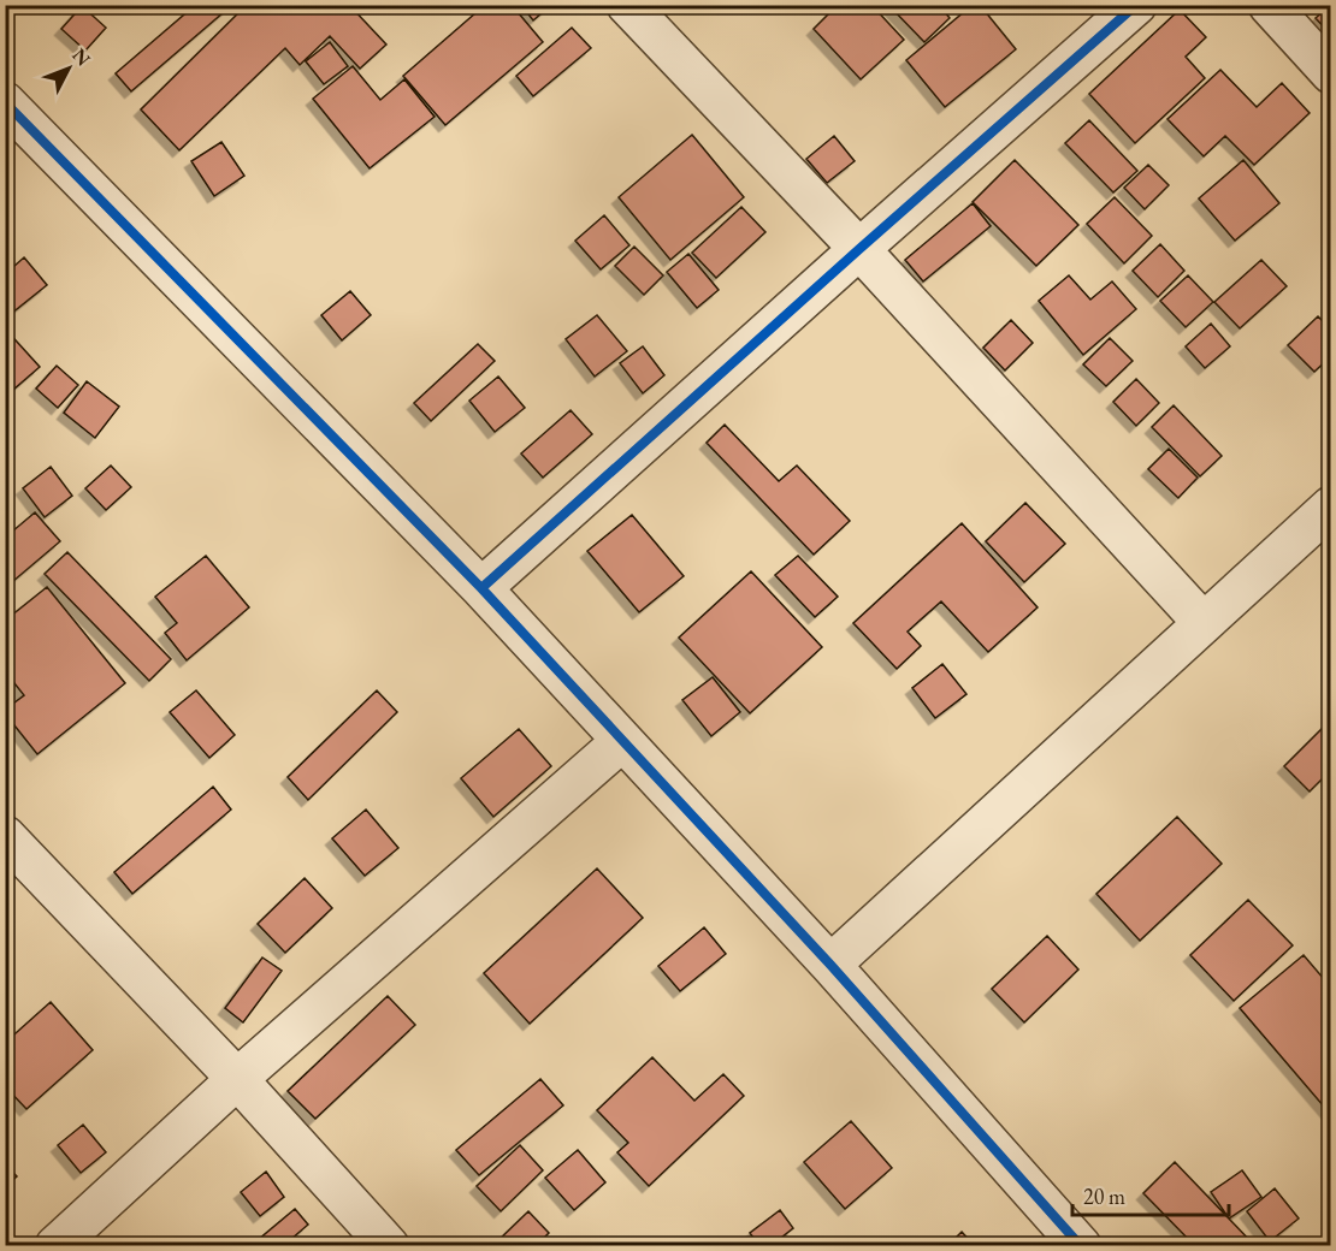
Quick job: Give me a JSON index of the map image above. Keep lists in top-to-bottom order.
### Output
{
  "scale_bar": "20 m",
  "north": "top right"
}
